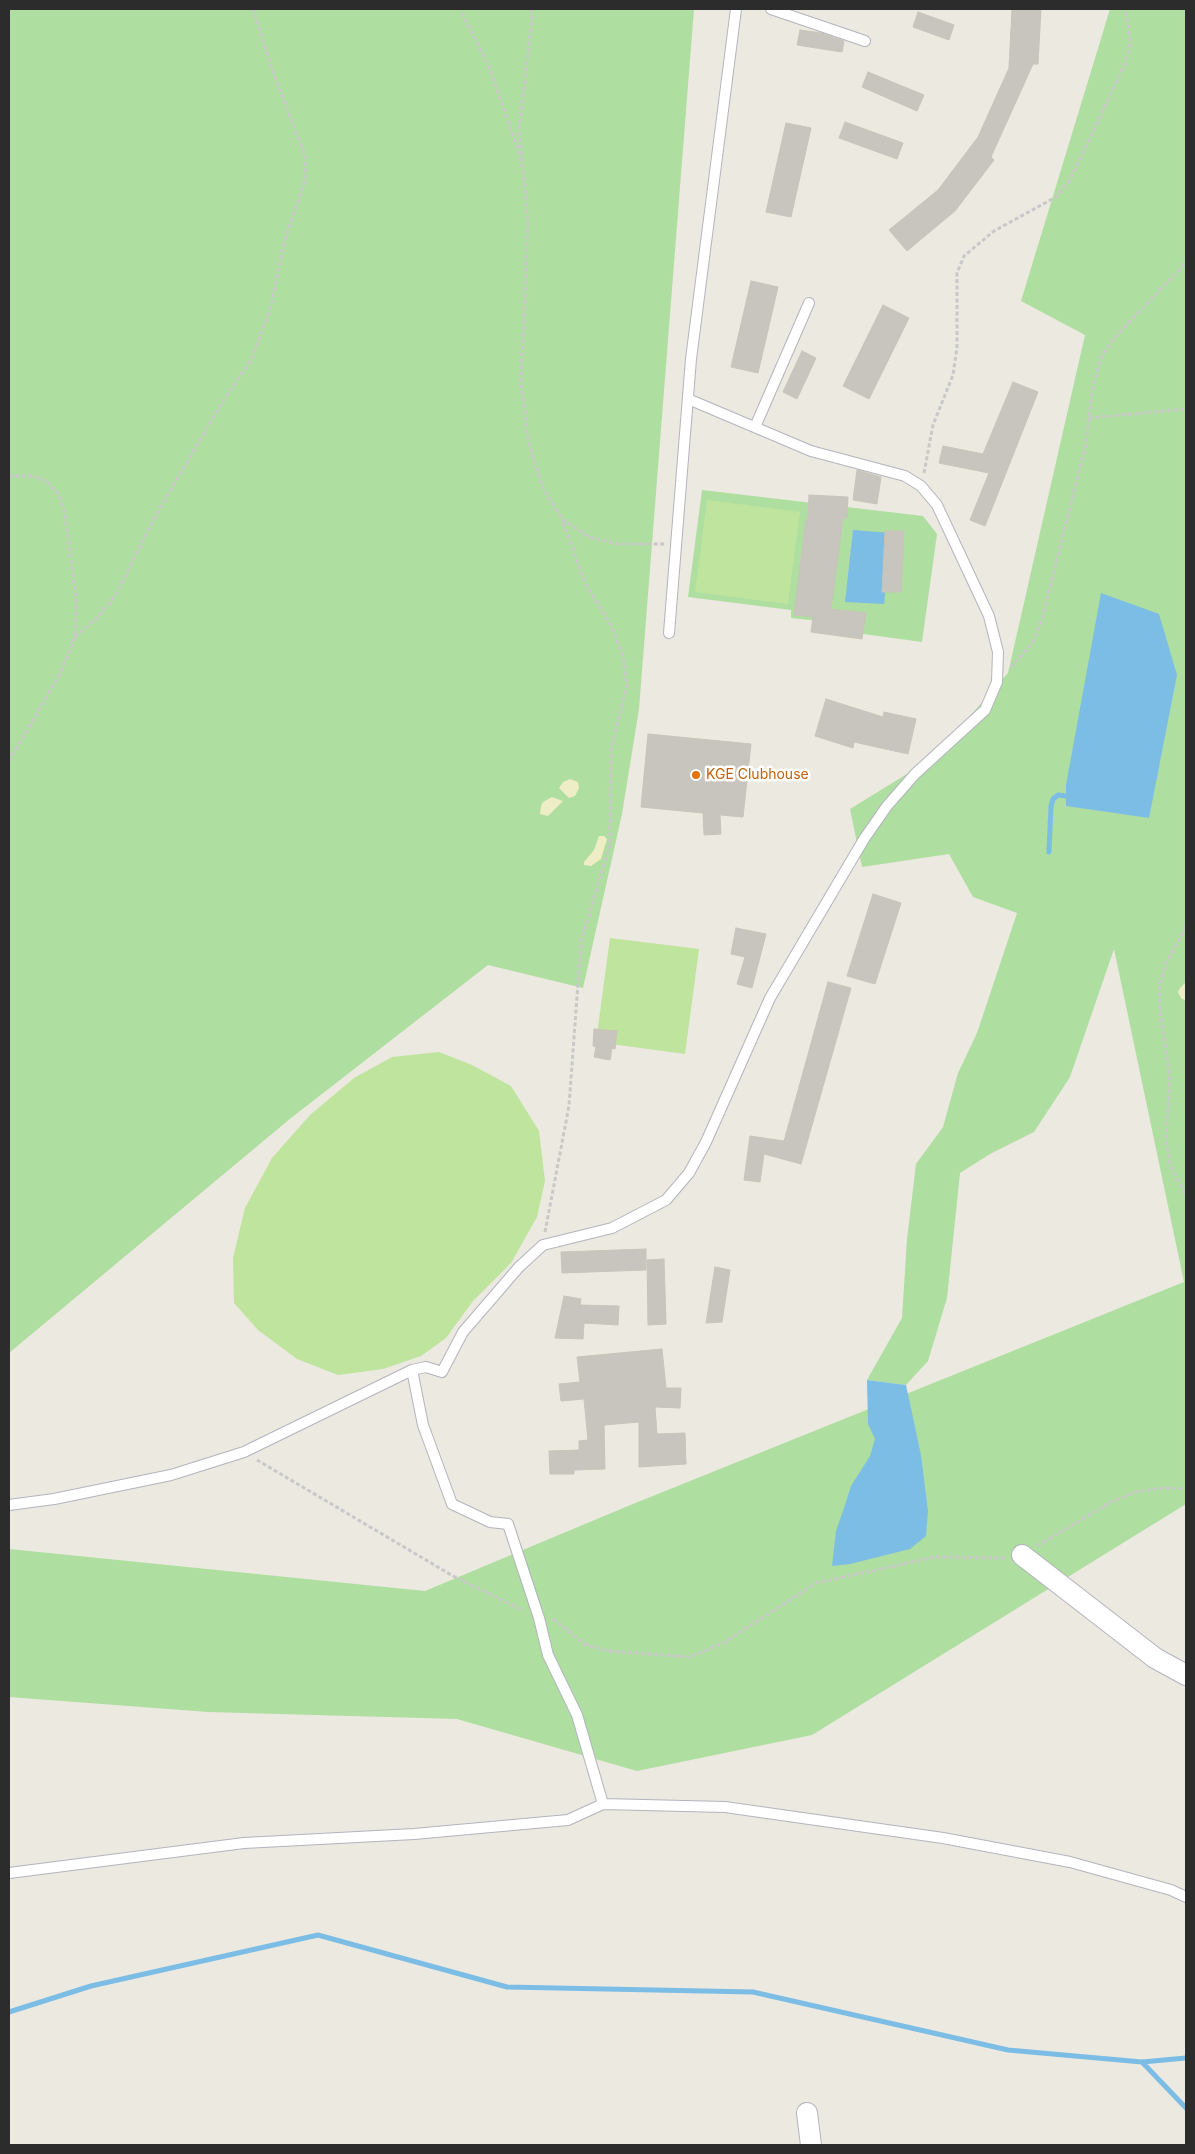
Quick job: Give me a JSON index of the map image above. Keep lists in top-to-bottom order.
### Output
{
  "places": ["KGE Clubhouse"]
}
